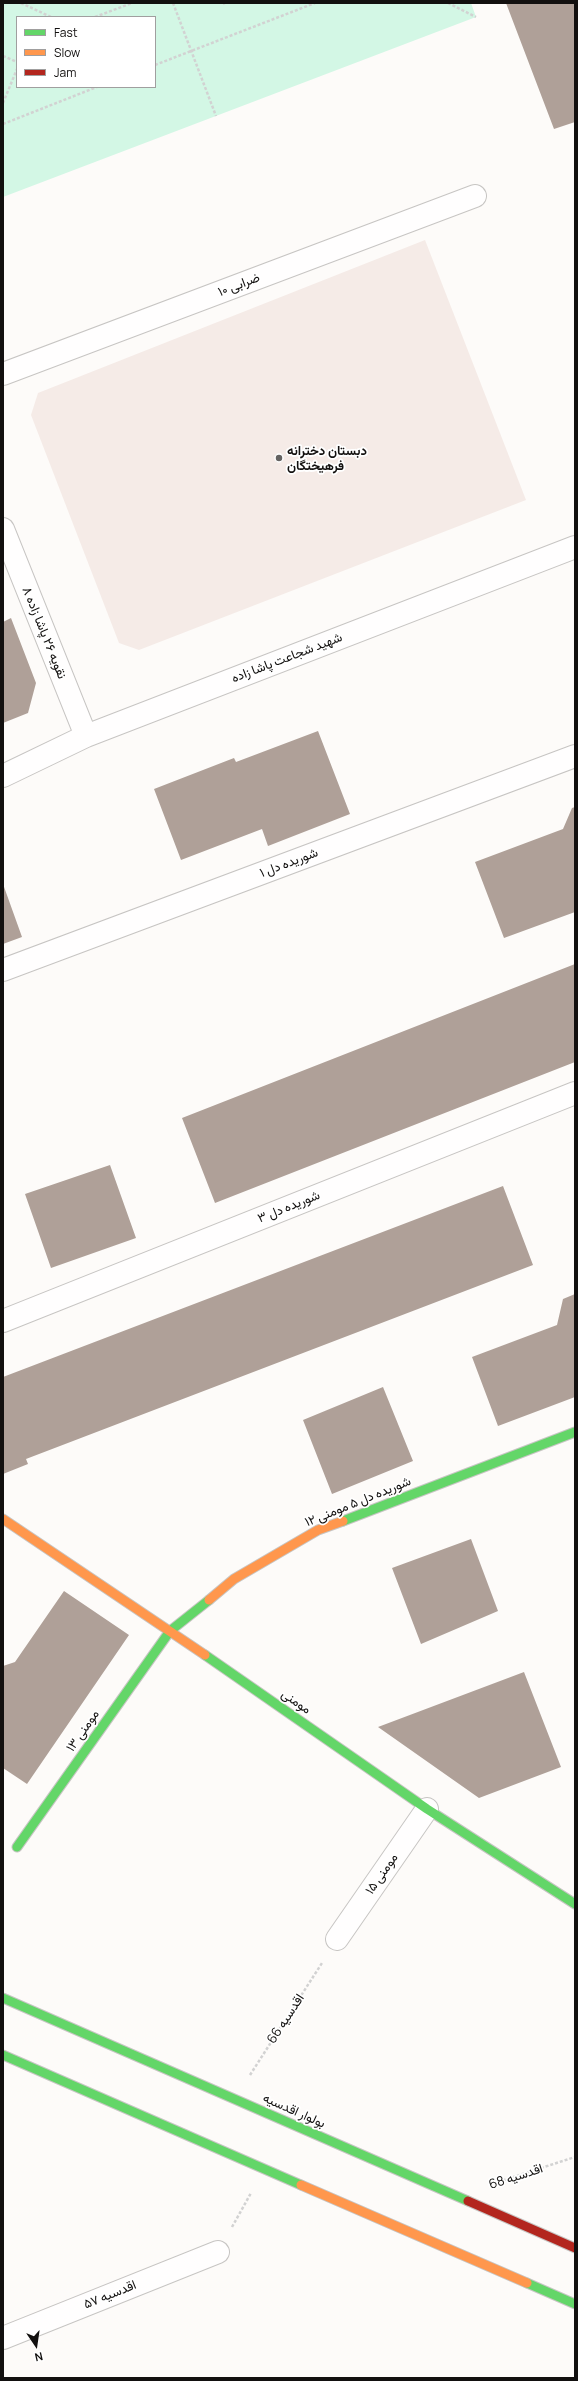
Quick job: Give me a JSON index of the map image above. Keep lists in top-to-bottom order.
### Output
{
  "streets": {
    "street": [
      "ضرابی ۱۰",
      "نقویه ۲۶ پاشا زاده ۸",
      "شهید شجاعت پاشا زاده",
      "شوریده دل ۱",
      "شوریده دل ۳",
      "شوریده دل ۵ مومنی ۱۲",
      "مومنی",
      "مومنی ۱۳",
      "مومنی ۱۵",
      "بولوار اقدسیه",
      "اقدسیه ۵۷"
    ],
    "path": ["اقدسیه 66", "اقدسیه 68"]
  },
  "crossings": [
    ["نقویه ۲۶ پاشا زاده ۸", "شهید شجاعت پاشا زاده"],
    ["شوریده دل ۵ مومنی ۱۲", "مومنی"],
    ["شوریده دل ۵ مومنی ۱۲", "مومنی ۱۳"],
    ["مومنی", "مومنی ۱۳"],
    ["مومنی", "مومنی ۱۵"],
    ["مومنی ۱۵", "اقدسیه 66"],
    ["اقدسیه 66", "بولوار اقدسیه"],
    ["بولوار اقدسیه", "اقدسیه 68"]
  ],
  "places": ["دبستان دخترانه فرهیختگان"],
  "legend": ["Fast", "Slow", "Jam"],
  "north": "bottom"
}
